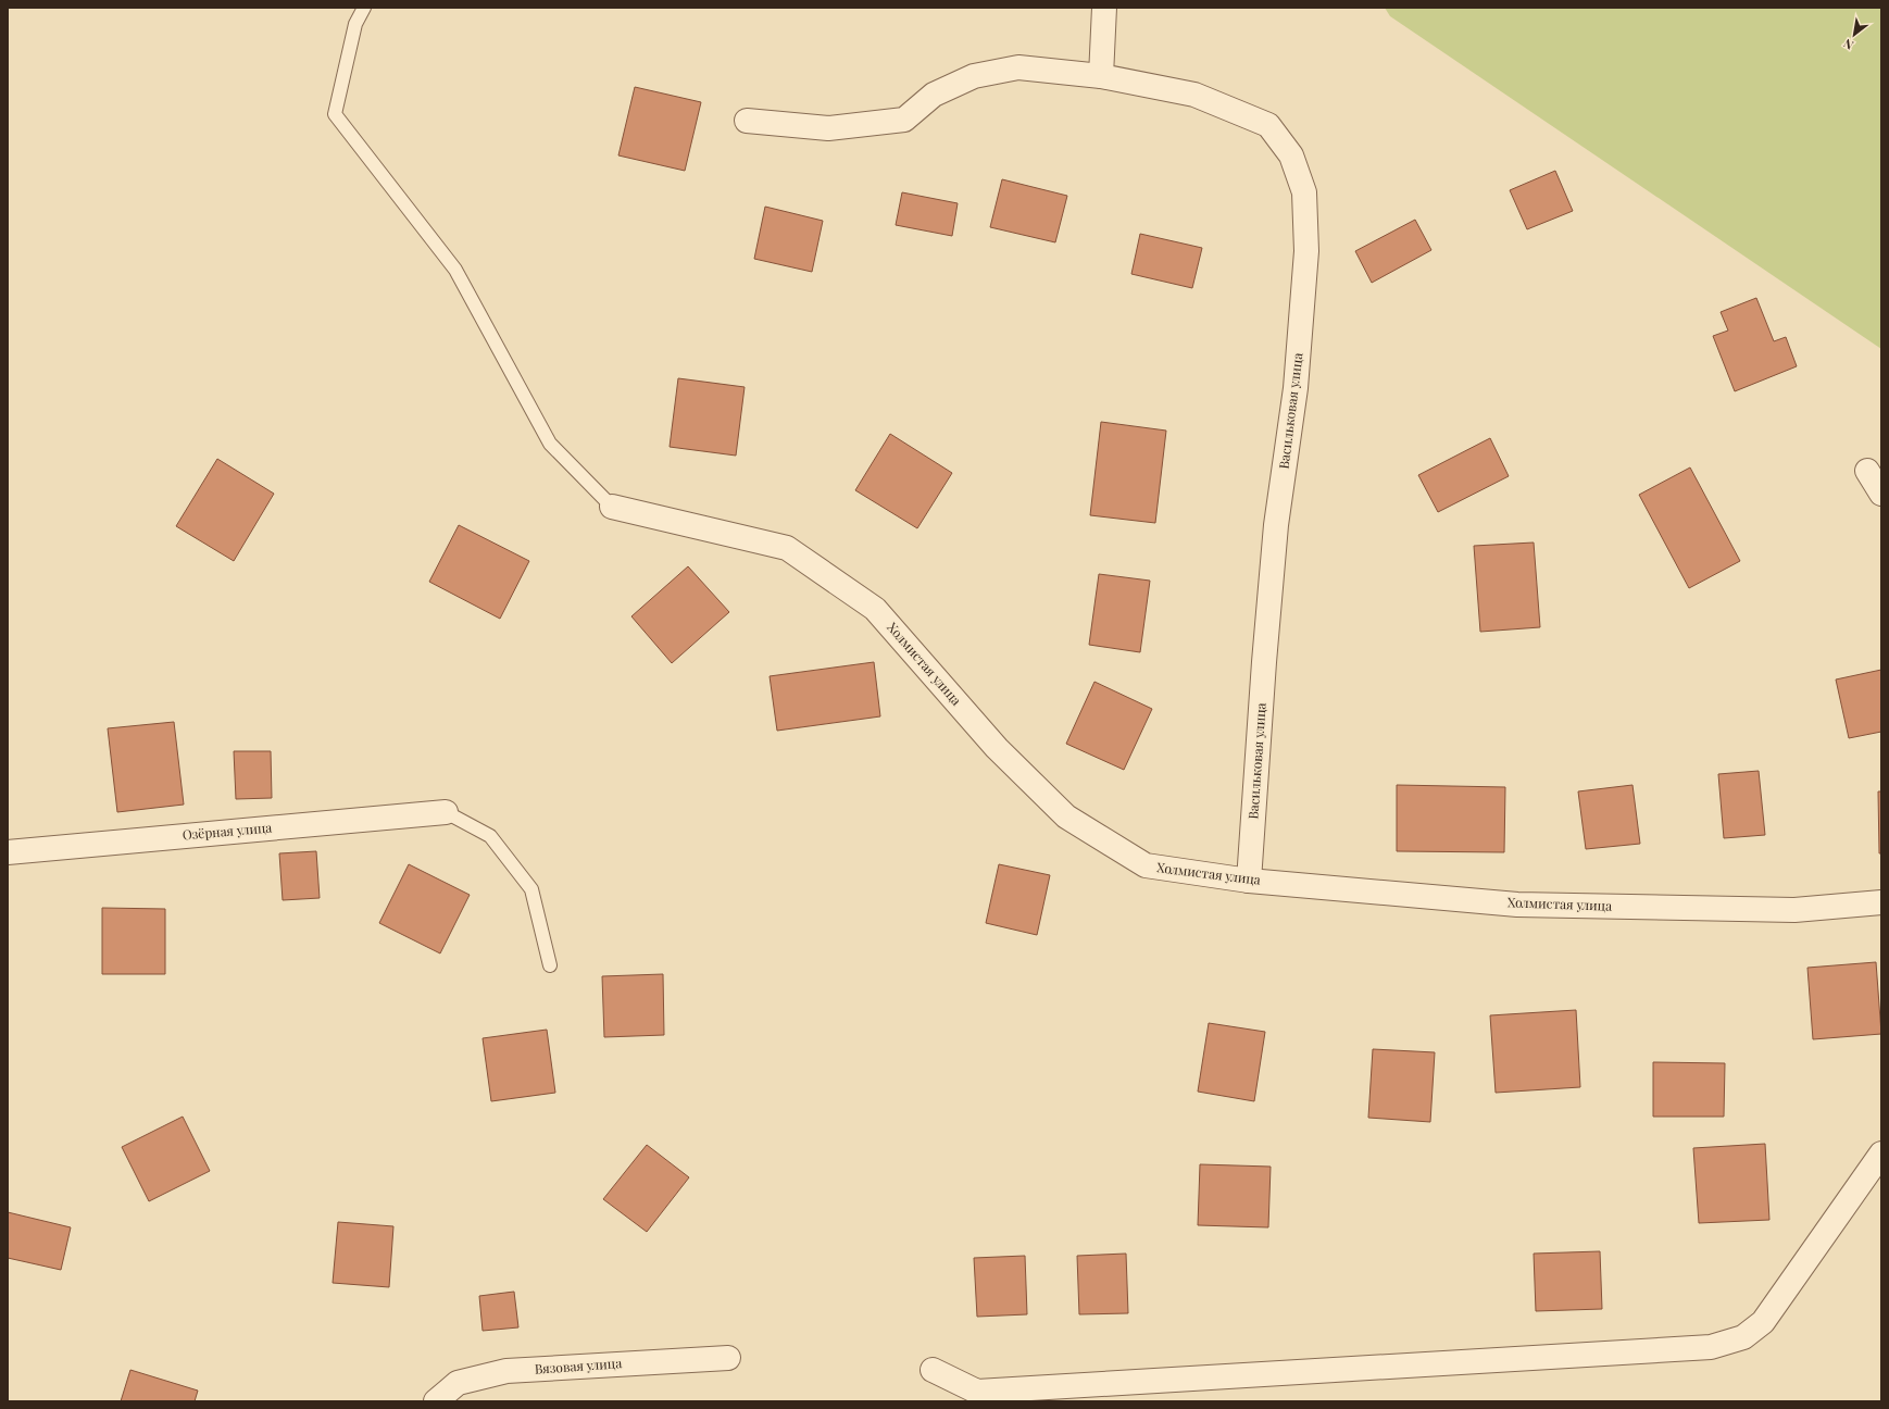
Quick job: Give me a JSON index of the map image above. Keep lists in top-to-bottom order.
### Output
{
  "streets": {
    "street": [
      "Васильковая улица",
      "Холмистая улица",
      "Озёрная улица",
      "Вязовая улица"
    ]
  },
  "crossings": [
    ["Васильковая улица", "Холмистая улица"]
  ],
  "north": "bottom left"
}
